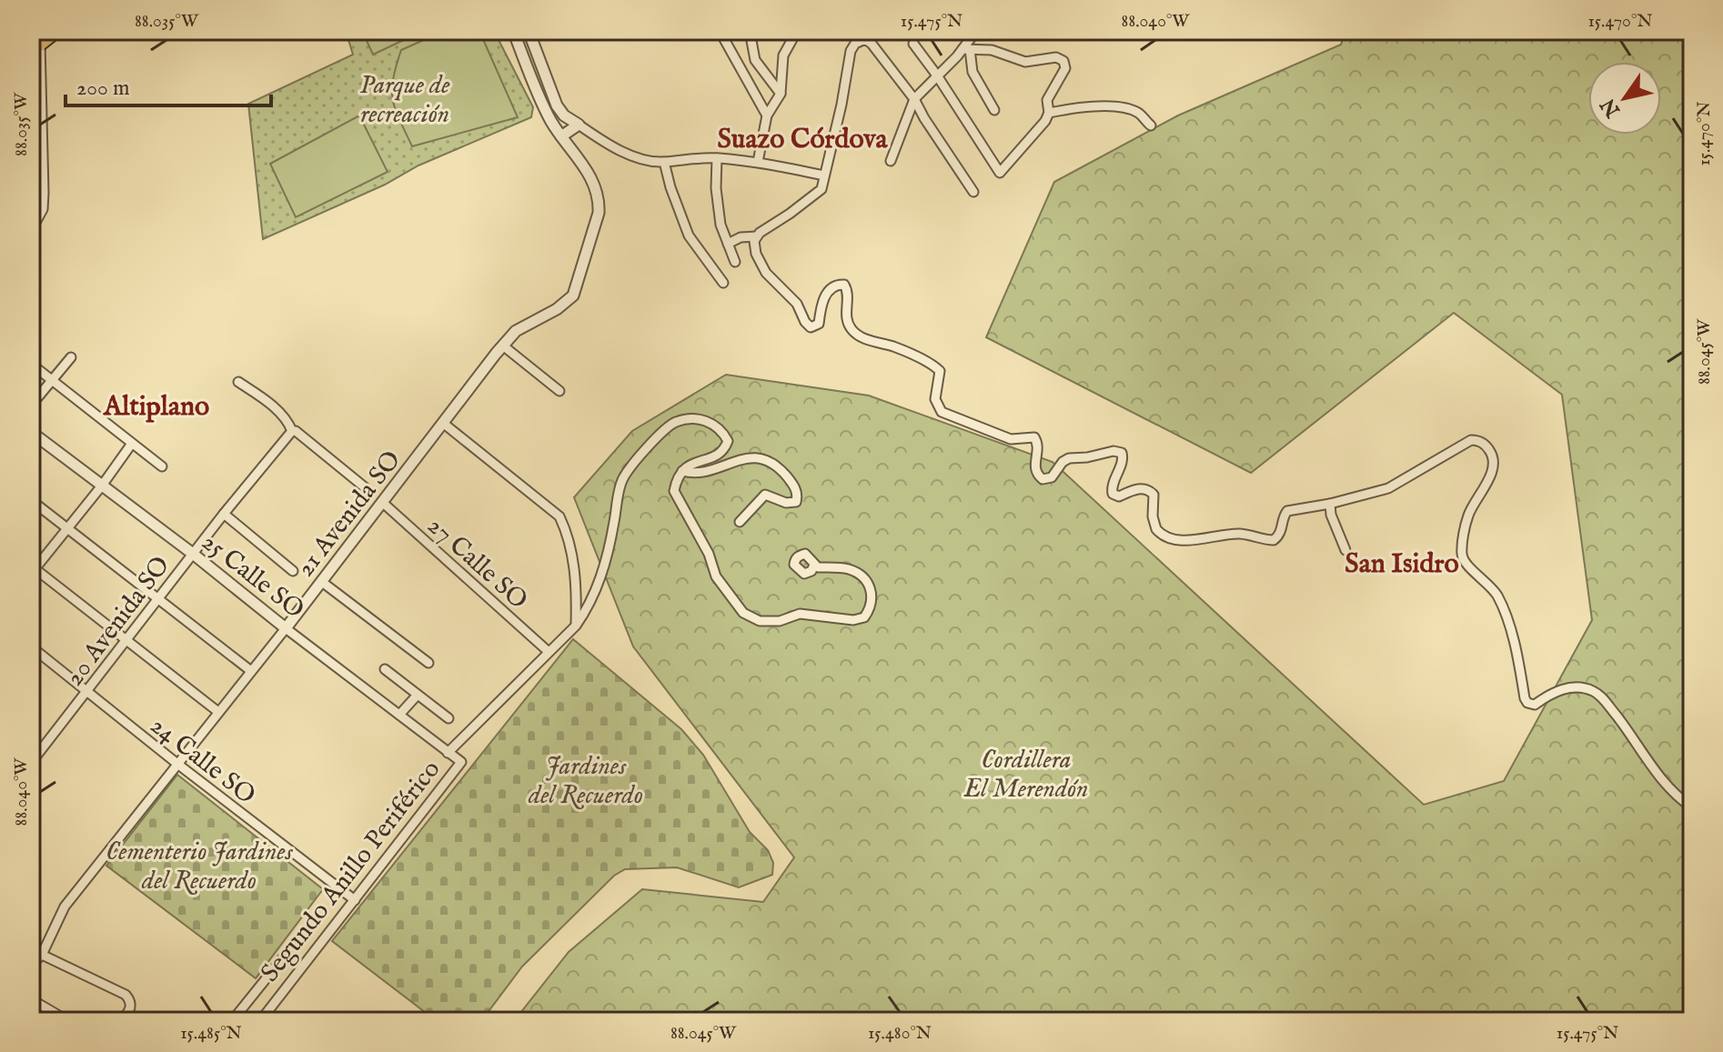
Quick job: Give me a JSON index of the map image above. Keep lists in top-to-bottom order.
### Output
{
  "streets": {
    "street": [
      "21 Avenida SO",
      "27 Calle SO",
      "25 Calle SO",
      "20 Avenida SO",
      "24 Calle SO",
      "Segundo Anillo Periférico"
    ]
  },
  "crossings": [
    ["21 Avenida SO", "27 Calle SO"],
    ["21 Avenida SO", "25 Calle SO"],
    ["21 Avenida SO", "24 Calle SO"],
    ["27 Calle SO", "Segundo Anillo Periférico"],
    ["25 Calle SO", "20 Avenida SO"],
    ["25 Calle SO", "Segundo Anillo Periférico"],
    ["20 Avenida SO", "24 Calle SO"],
    ["24 Calle SO", "Segundo Anillo Periférico"]
  ],
  "districts": ["Suazo Córdova", "Altiplano", "San Isidro"],
  "parks": [
    "Parque de recreación",
    "Cordillera El Merendón",
    "Jardines del Recuerdo",
    "Cementerio Jardines del Recuerdo"
  ],
  "scale_bar": "200 m",
  "north": "bottom left",
  "coordinates": [
    "88.035°W",
    "15.475°N",
    "88.040°W",
    "15.470°N",
    "88.045°W",
    "15.485°N",
    "15.480°N"
  ]
}
